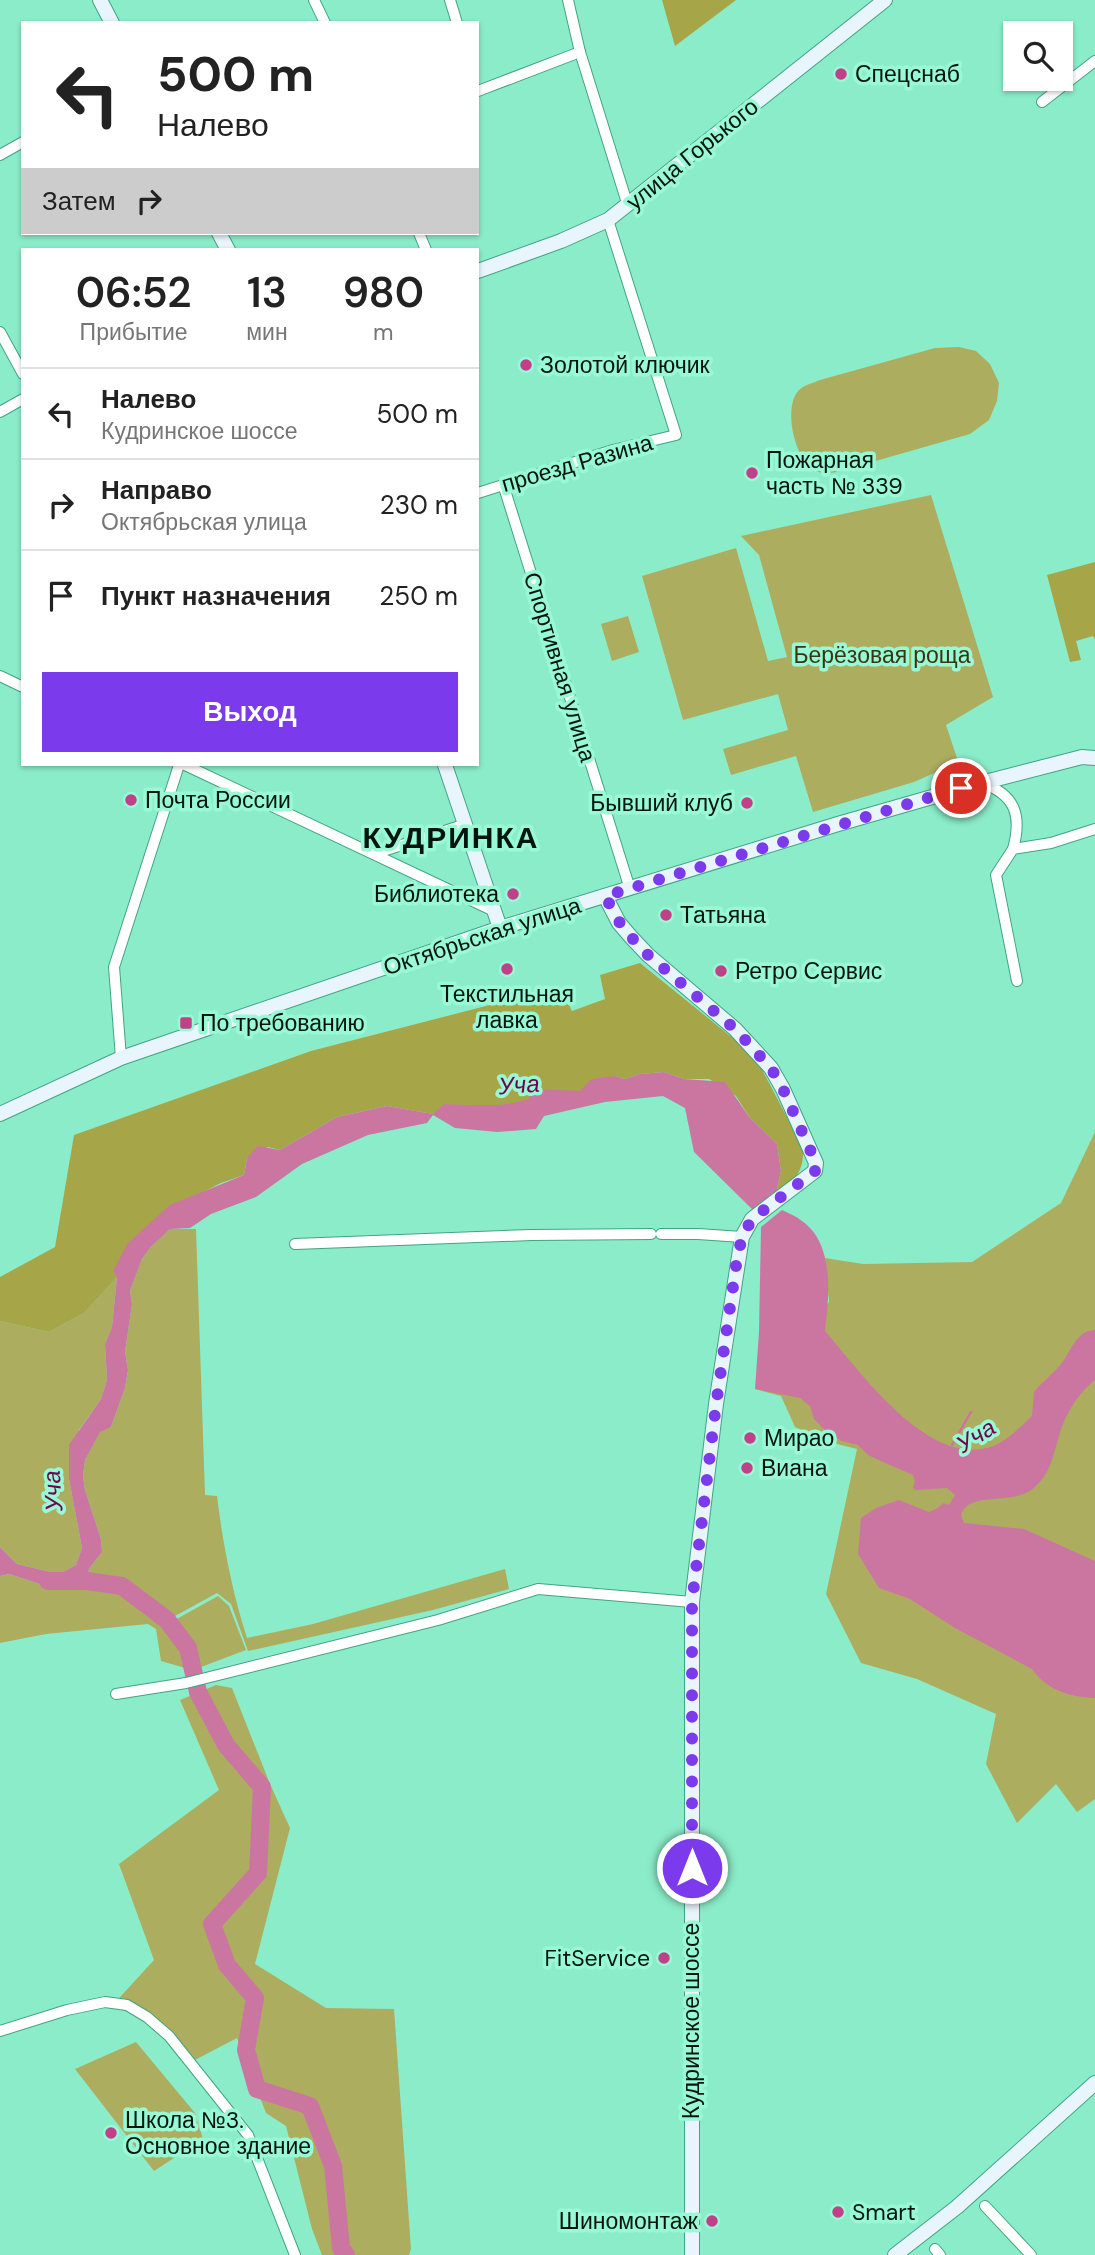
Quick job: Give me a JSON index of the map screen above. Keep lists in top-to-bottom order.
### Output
{
  "streets": {
    "street": [
      "улица Горького",
      "проезд Разина",
      "Спортивная улица",
      "Октябрьская улица",
      "Кудринское шоссе"
    ]
  },
  "crossings": [
    ["улица Горького", "проезд Разина"],
    ["проезд Разина", "Спортивная улица"],
    ["Спортивная улица", "Октябрьская улица"],
    ["Октябрьская улица", "Кудринское шоссе"]
  ],
  "districts": ["КУДРИНКА"],
  "water": ["Уча"],
  "parks": ["Берёзовая роща"],
  "places": {
    "other": [
      "Спецснаб",
      "Золотой ключик",
      "Пожарная часть № 339",
      "Почта России",
      "Бывший клуб",
      "Библиотека",
      "Татьяна",
      "Текстильная лавка",
      "Ретро Сервис",
      "Мирао",
      "Виана",
      "FitService",
      "Школа №3. Основное здание",
      "Smart",
      "Шиномонтаж"
    ],
    "transit": ["По требованию"]
  },
  "page": {
    "turn": ["500 m", "Налево"],
    "then": "Затем",
    "eta": [
      "06:52",
      "Прибытие",
      "13",
      "мин",
      "980",
      "m"
    ],
    "list": [
      {
        "name": "Налево",
        "note": "Кудринское шоссе",
        "value": "500 m"
      },
      {
        "name": "Направо",
        "note": "Октябрьская улица",
        "value": "230 m"
      },
      {
        "name": "Пункт назначения",
        "value": "250 m"
      }
    ],
    "buttons": "Выход"
  }
}
